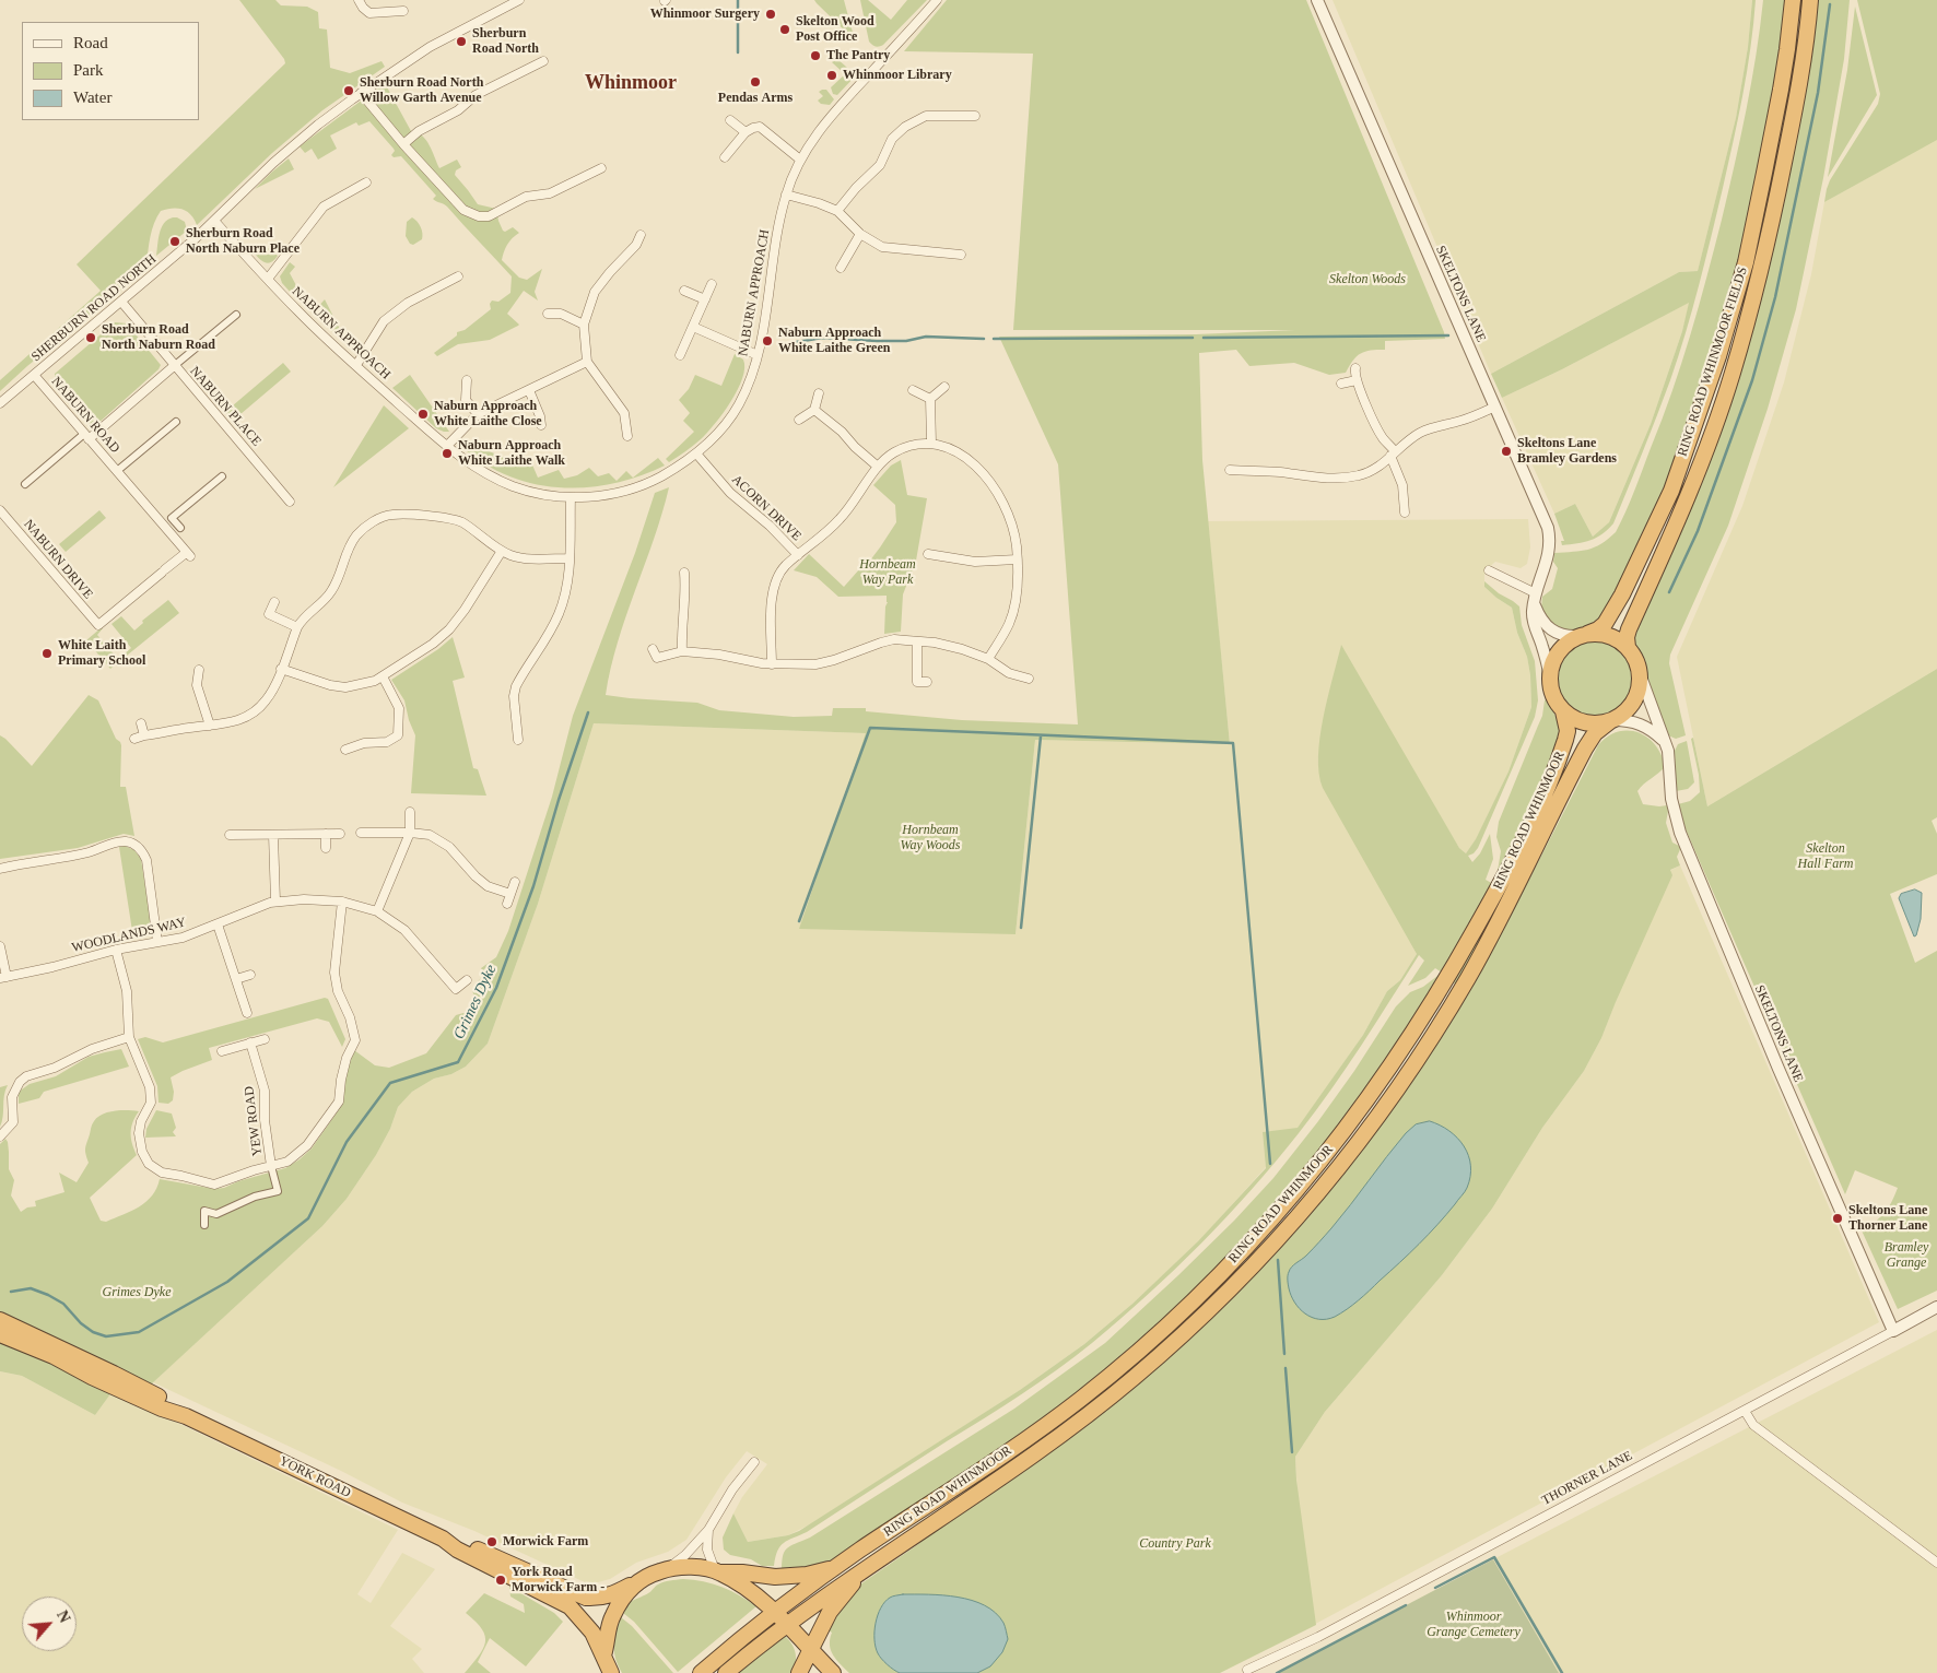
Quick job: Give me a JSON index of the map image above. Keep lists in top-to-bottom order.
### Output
{
  "streets": {
    "highway": ["RING ROAD WHINMOOR FIELDS", "RING ROAD WHINMOOR", "YORK ROAD"],
    "street": [
      "NABURN APPROACH",
      "SKELTONS LANE",
      "SHERBURN ROAD NORTH",
      "NABURN PLACE",
      "NABURN ROAD",
      "ACORN DRIVE",
      "NABURN DRIVE",
      "WOODLANDS WAY",
      "YEW ROAD",
      "THORNER LANE"
    ]
  },
  "crossings": [
    ["NABURN APPROACH", "SHERBURN ROAD NORTH"],
    ["NABURN APPROACH", "ACORN DRIVE"],
    ["SKELTONS LANE", "RING ROAD WHINMOOR FIELDS"],
    ["SKELTONS LANE", "RING ROAD WHINMOOR"],
    ["SKELTONS LANE", "THORNER LANE"],
    ["SHERBURN ROAD NORTH", "NABURN PLACE"],
    ["SHERBURN ROAD NORTH", "NABURN ROAD"],
    ["RING ROAD WHINMOOR FIELDS", "RING ROAD WHINMOOR"],
    ["NABURN ROAD", "NABURN DRIVE"],
    ["RING ROAD WHINMOOR", "YORK ROAD"]
  ],
  "districts": ["Whinmoor"],
  "water": ["Grimes Dyke"],
  "parks": [
    "Skelton Woods",
    "Hornbeam Way Park",
    "Hornbeam Way Woods",
    "Skelton Hall Farm",
    "Bramley Grange",
    "Grimes Dyke",
    "Country Park",
    "Whinmoor Grange Cemetery"
  ],
  "places": [
    "Whinmoor Surgery",
    "Skelton Wood Post Office",
    "Sherburn Road North",
    "The Pantry",
    "Whinmoor Library",
    "Pendas Arms",
    "Sherburn Road North Willow Garth Avenue",
    "Sherburn Road North Naburn Place",
    "Sherburn Road North Naburn Road",
    "Naburn Approach White Laithe Green",
    "Naburn Approach White Laithe Close",
    "Skeltons Lane Bramley Gardens",
    "Naburn Approach White Laithe Walk",
    "White Laith Primary School",
    "Skeltons Lane Thorner Lane",
    "Morwick Farm",
    "York Road Morwick Farm -"
  ],
  "legend": ["Road", "Park", "Water"],
  "north": "top right"
}
